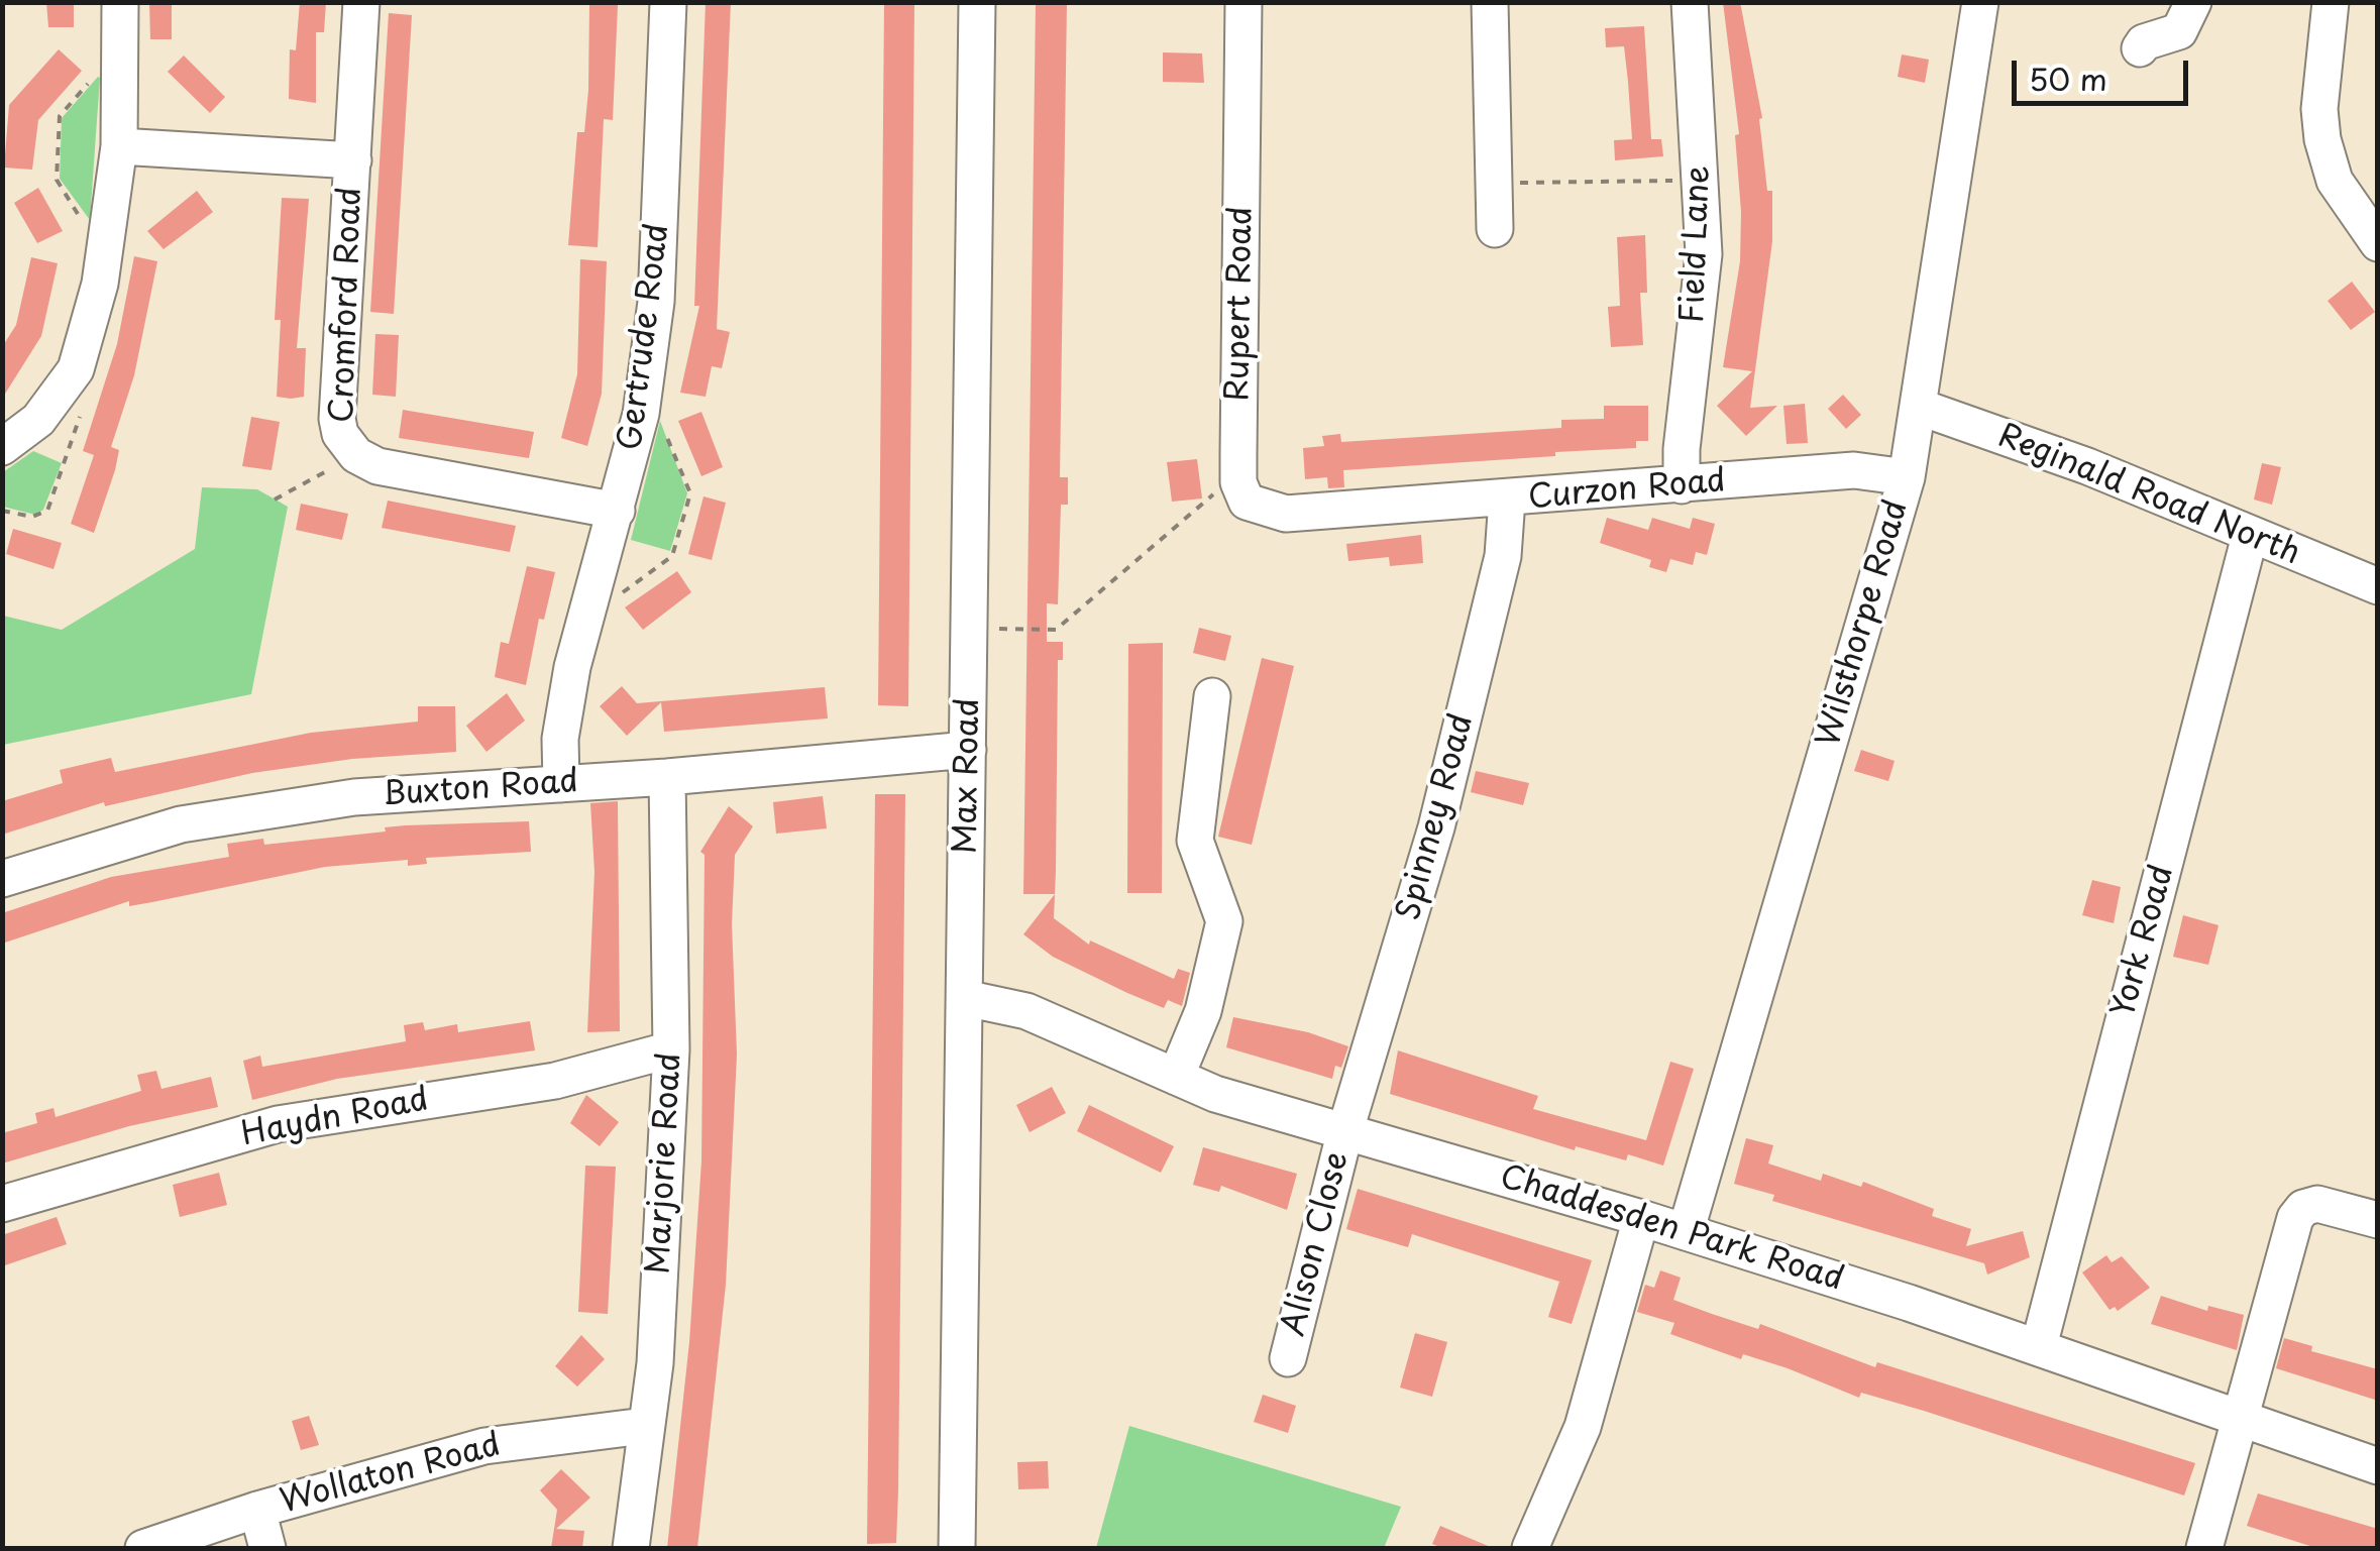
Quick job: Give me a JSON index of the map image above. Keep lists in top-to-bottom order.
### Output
{
  "streets": {
    "street": [
      "Field Lane",
      "Rupert Road",
      "Cromford Road",
      "Gertrude Road",
      "Curzon Road",
      "Reginald Road North",
      "Wilsthorpe Road",
      "Max Road",
      "Buxton Road",
      "Spinney Road",
      "York Road",
      "Haydn Road",
      "Marjorie Road",
      "Chaddesden Park Road",
      "Alison Close",
      "Wollaton Road"
    ]
  },
  "crossings": [
    ["Field Lane", "Curzon Road"],
    ["Rupert Road", "Curzon Road"],
    ["Cromford Road", "Gertrude Road"],
    ["Gertrude Road", "Buxton Road"],
    ["Curzon Road", "Wilsthorpe Road"],
    ["Curzon Road", "Spinney Road"],
    ["Reginald Road North", "Wilsthorpe Road"],
    ["Reginald Road North", "York Road"],
    ["Wilsthorpe Road", "Chaddesden Park Road"],
    ["Max Road", "Buxton Road"],
    ["Max Road", "Chaddesden Park Road"],
    ["Buxton Road", "Marjorie Road"],
    ["Spinney Road", "Chaddesden Park Road"],
    ["Spinney Road", "Alison Close"],
    ["York Road", "Chaddesden Park Road"],
    ["Haydn Road", "Marjorie Road"],
    ["Marjorie Road", "Wollaton Road"],
    ["Chaddesden Park Road", "Alison Close"]
  ],
  "scale_bar": "50 m"
}
